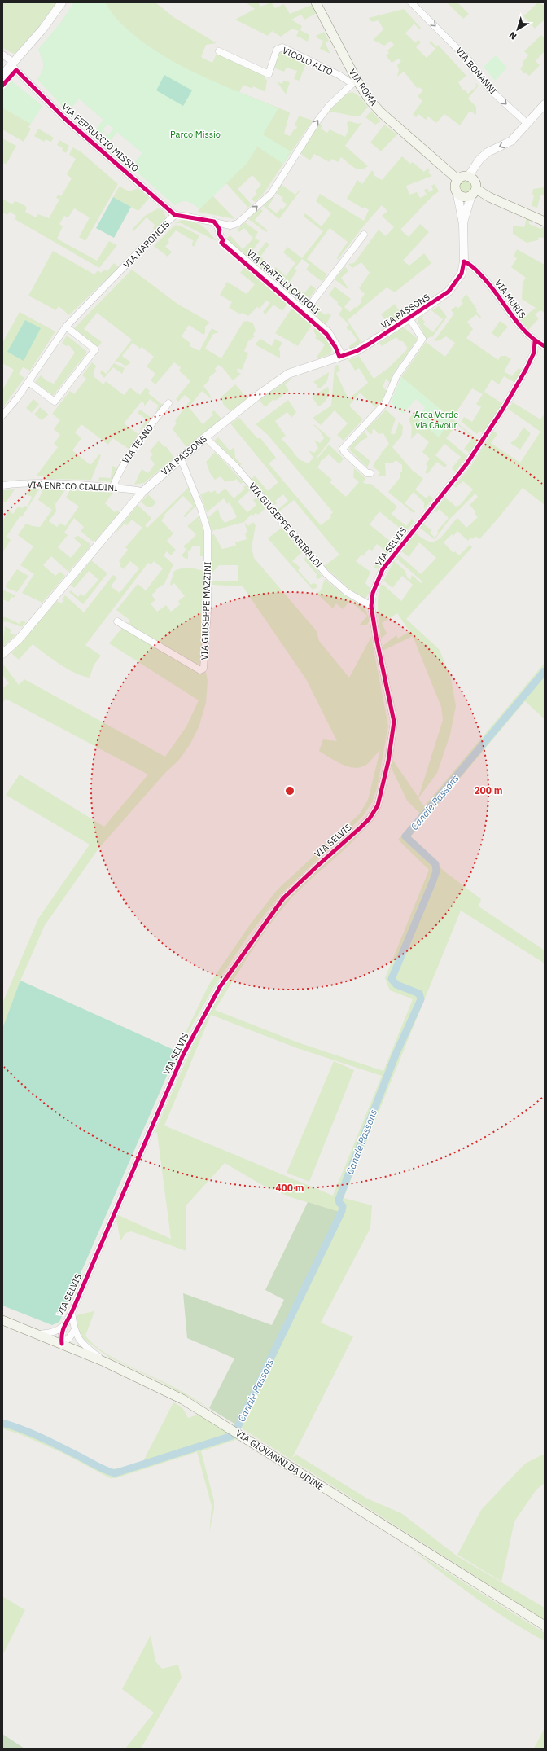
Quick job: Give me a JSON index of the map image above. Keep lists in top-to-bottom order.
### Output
{
  "streets": {
    "main road": ["VIA ROMA", "VIA GIOVANNI DA UDINE"],
    "street": [
      "VICOLO ALTO",
      "VIA BONANNI",
      "VIA FERRUCCIO MISSIO",
      "VIA NARONCIS",
      "VIA FRATELLI CAIROLI",
      "VIA MURIS",
      "VIA PASSONS",
      "VIA TEANO",
      "VIA ENRICO CIALDINI",
      "VIA GIUSEPPE GARIBALDI",
      "VIA SELVIS",
      "VIA GIUSEPPE MAZZINI"
    ]
  },
  "crossings": [
    ["VICOLO ALTO", "VIA ROMA"],
    ["VIA FERRUCCIO MISSIO", "VIA NARONCIS"],
    ["VIA NARONCIS", "VIA FRATELLI CAIROLI"],
    ["VIA FRATELLI CAIROLI", "VIA PASSONS"],
    ["VIA MURIS", "VIA PASSONS"],
    ["VIA MURIS", "VIA SELVIS"],
    ["VIA PASSONS", "VIA ENRICO CIALDINI"],
    ["VIA PASSONS", "VIA GIUSEPPE GARIBALDI"],
    ["VIA PASSONS", "VIA GIUSEPPE MAZZINI"],
    ["VIA TEANO", "VIA ENRICO CIALDINI"],
    ["VIA GIUSEPPE GARIBALDI", "VIA SELVIS"],
    ["VIA SELVIS", "VIA GIOVANNI DA UDINE"]
  ],
  "one_way": ["VIA BONANNI"],
  "water": ["Canale Passons"],
  "parks": ["Parco Missio", "Area Verde via Cavour"],
  "north": "bottom left",
  "rings": ["200 m", "400 m"]
}
